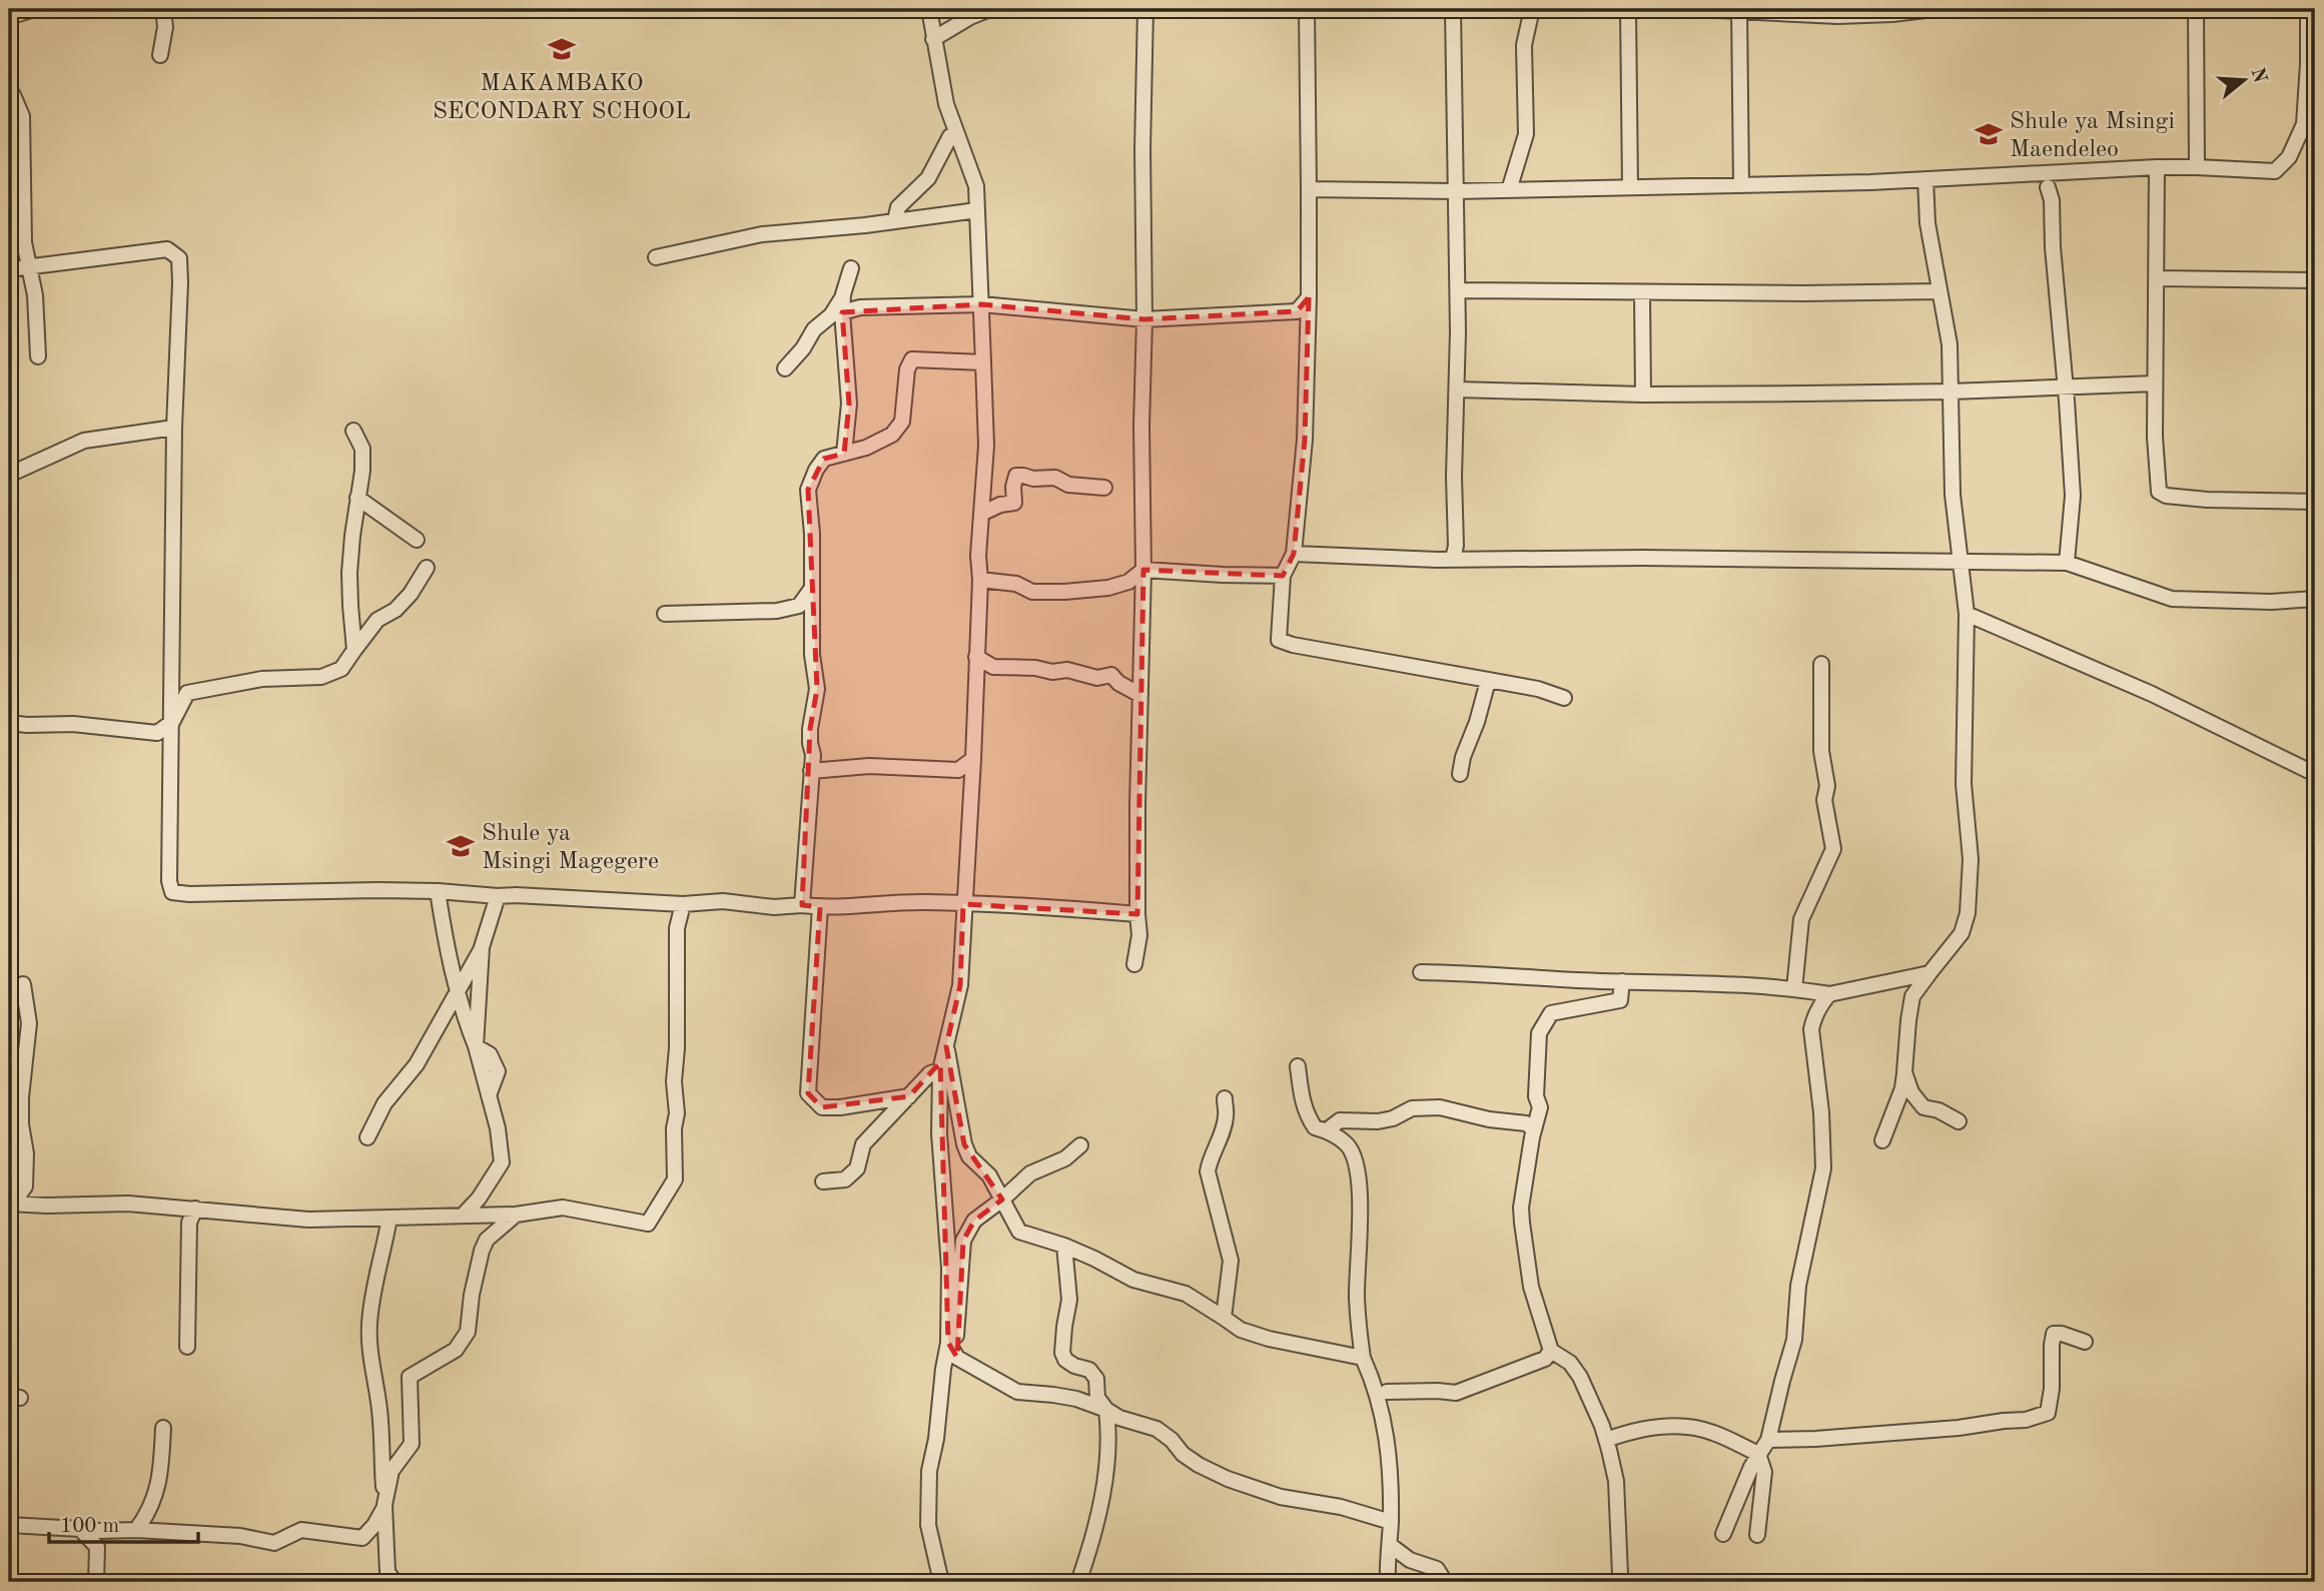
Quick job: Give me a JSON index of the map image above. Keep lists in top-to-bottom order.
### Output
{
  "places": {
    "school or university": ["MAKAMBAKO SECONDARY SCHOOL", "Shule ya Msingi Maendeleo", "Shule ya Msingi Magegere"]
  },
  "scale_bar": "100 m",
  "north": "right"
}
